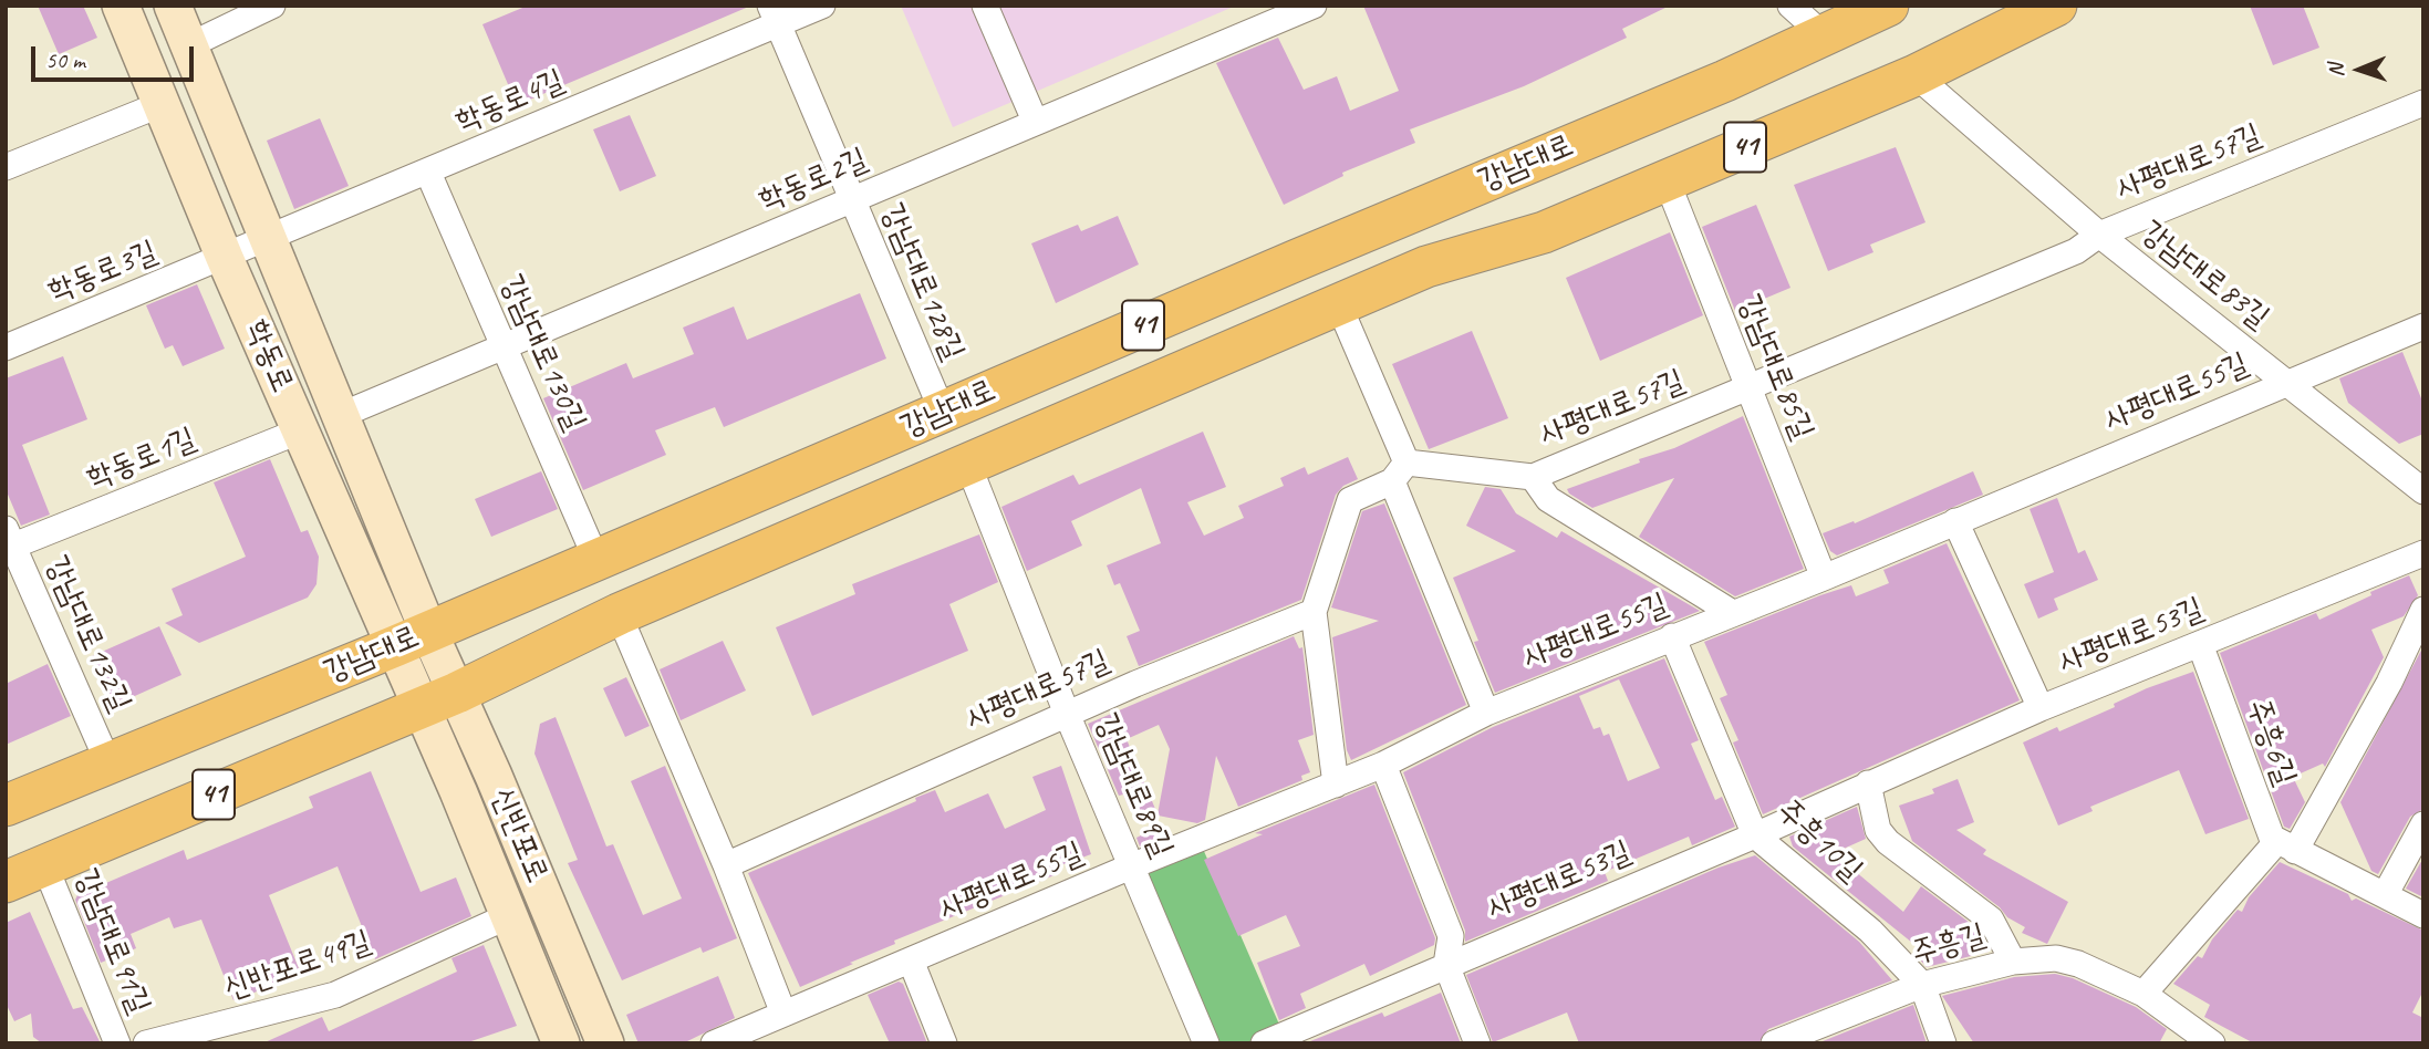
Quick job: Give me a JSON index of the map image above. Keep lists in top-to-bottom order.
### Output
{
  "streets": {
    "main road": [
      "41",
      "강남대로",
      "학동로",
      "신반포로"
    ],
    "street": [
      "학동로4길",
      "사평대로57길",
      "학동로2길",
      "학동로3길",
      "강남대로83길",
      "강남대로128길",
      "강남대로130길",
      "강남대로85길",
      "사평대로55길",
      "학동로1길",
      "강남대로132길",
      "사평대로53길",
      "주흥6길",
      "강남대로89길",
      "주흥10길",
      "강남대로91길",
      "주흥길",
      "신반포로49길"
    ]
  },
  "crossings": [
    ["학동로4길", "학동로3길"],
    ["학동로4길", "강남대로128길"],
    ["학동로4길", "강남대로130길"],
    ["학동로4길", "학동로"],
    ["사평대로57길", "강남대로83길"],
    ["사평대로57길", "강남대로85길"],
    ["사평대로57길", "사평대로55길"],
    ["사평대로57길", "강남대로89길"],
    ["강남대로", "강남대로83길"],
    ["강남대로", "강남대로128길"],
    ["강남대로", "강남대로130길"],
    ["강남대로", "학동로"],
    ["강남대로", "강남대로85길"],
    ["강남대로", "강남대로132길"],
    ["강남대로", "강남대로89길"],
    ["강남대로", "신반포로"],
    ["강남대로", "강남대로91길"],
    ["학동로2길", "강남대로128길"],
    ["학동로2길", "강남대로130길"],
    ["학동로2길", "학동로"],
    ["학동로3길", "학동로"],
    ["강남대로83길", "사평대로55길"],
    ["학동로", "학동로1길"],
    ["학동로", "신반포로"],
    ["강남대로85길", "사평대로55길"],
    ["사평대로55길", "강남대로89길"],
    ["사평대로55길", "주흥10길"],
    ["학동로1길", "강남대로132길"],
    ["사평대로53길", "주흥6길"],
    ["사평대로53길", "주흥10길"],
    ["신반포로", "신반포로49길"],
    ["주흥10길", "주흥길"]
  ],
  "scale_bar": "50 m",
  "north": "left"
}
